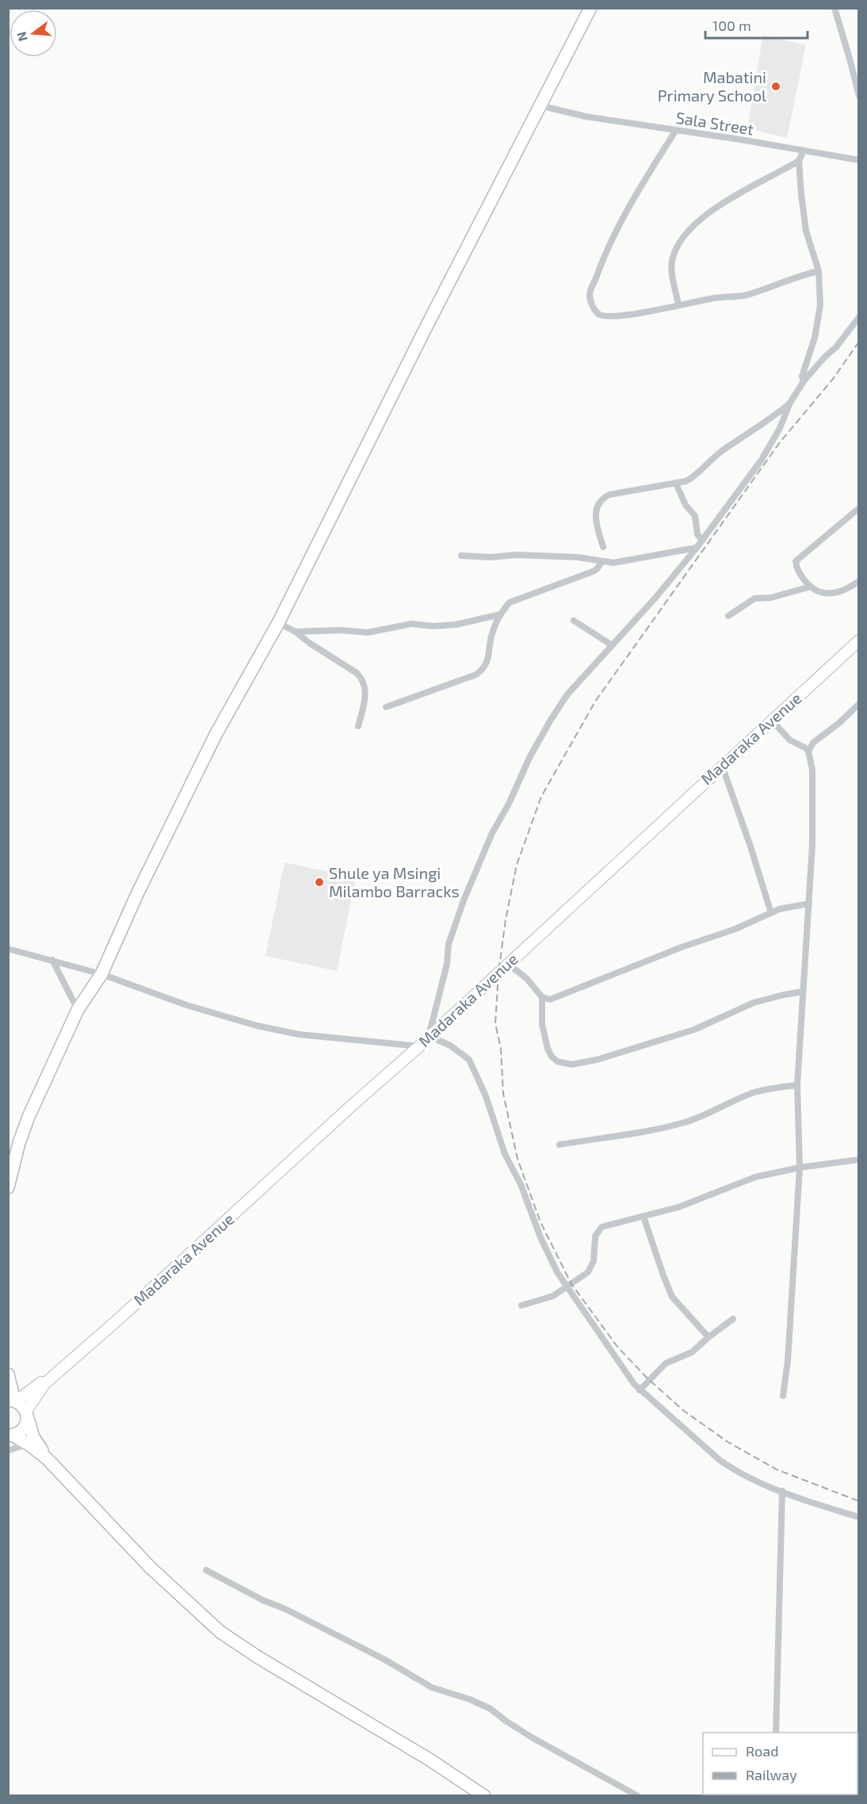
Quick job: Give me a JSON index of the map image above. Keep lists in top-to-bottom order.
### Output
{
  "streets": {
    "main road": ["Madaraka Avenue"],
    "street": ["Sala Street"]
  },
  "places": ["Mabatini Primary School", "Shule ya Msingi Milambo Barracks"],
  "legend": ["Road", "Railway"],
  "scale_bar": "100 m",
  "north": "left"
}
